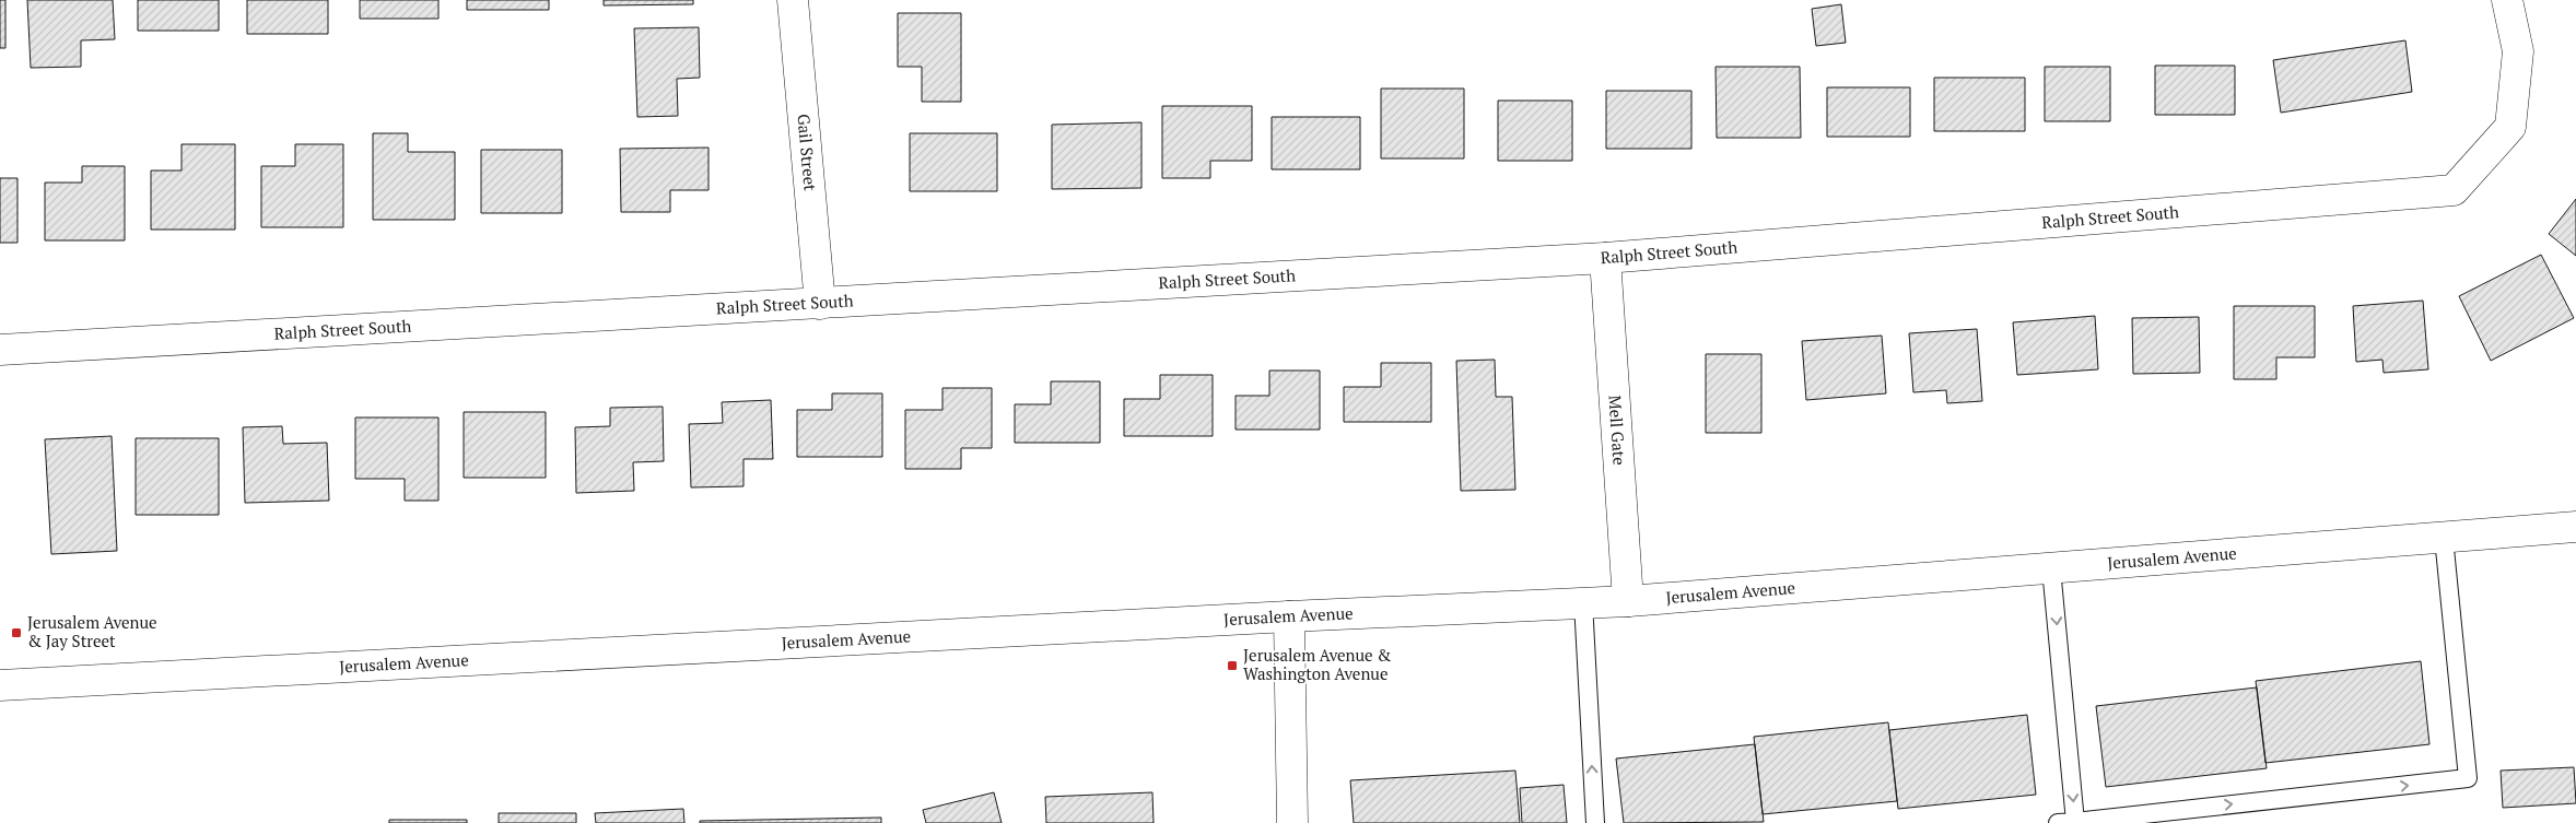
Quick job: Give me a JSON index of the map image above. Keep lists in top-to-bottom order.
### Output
{
  "streets": {
    "street": [
      "Gail Street",
      "Ralph Street South",
      "Mell Gate",
      "Jerusalem Avenue"
    ]
  },
  "crossings": [
    ["Gail Street", "Ralph Street South"],
    ["Ralph Street South", "Mell Gate"],
    ["Mell Gate", "Jerusalem Avenue"]
  ],
  "places": {
    "transit": ["Jerusalem Avenue & Jay Street", "Jerusalem Avenue & Washington Avenue"]
  }
}
